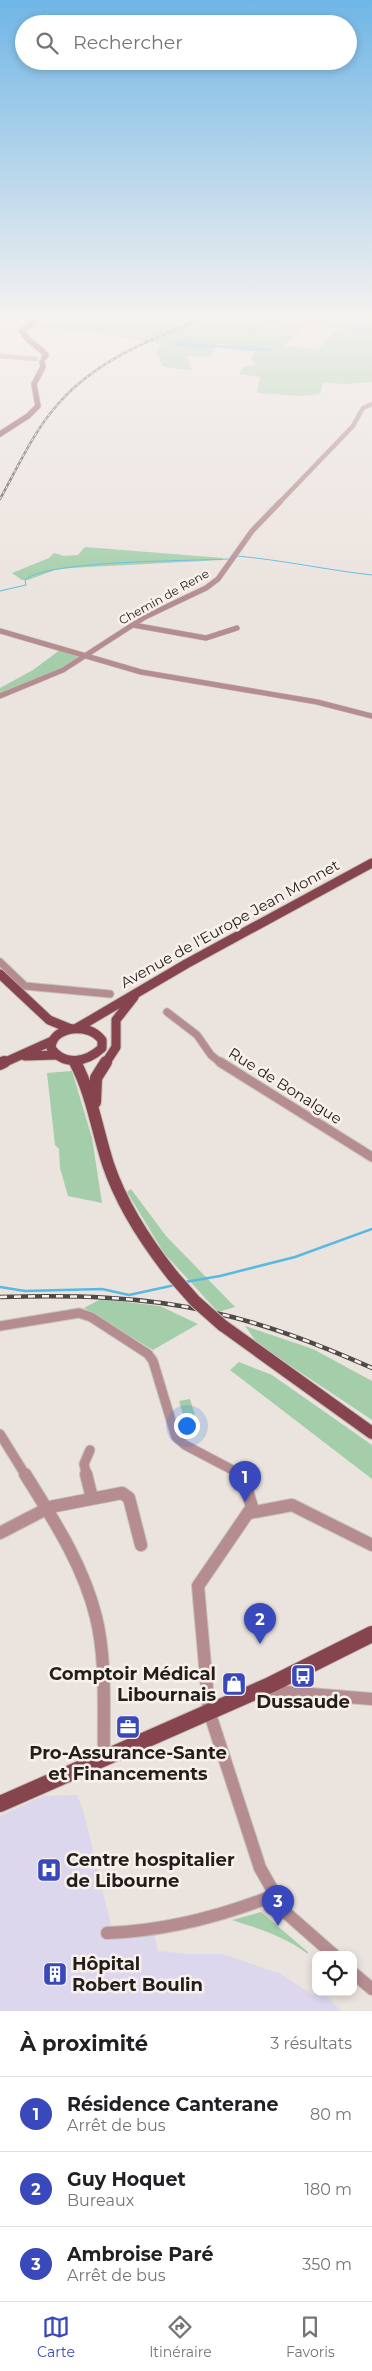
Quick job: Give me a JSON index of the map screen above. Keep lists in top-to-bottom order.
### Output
{
  "streets": {
    "main road": ["Avenue de l'Europe Jean Monnet"],
    "street": ["Chemin de Rene", "Rue de Bonalgue"]
  },
  "places": {
    "bus stop": ["Dussaude"],
    "shop": ["Comptoir Médical Libournais"],
    "office": ["Pro-Assurance-Sante et Financements"],
    "hospital": ["Centre hospitalier de Libourne"],
    "building": ["Hôpital Robert Boulin"]
  },
  "page": {
    "search": "Rechercher",
    "pins": ["1", "2", "3"],
    "heading": ["À proximité", "3 résultats"],
    "list": [
      {
        "mark": "1",
        "name": "Résidence Canterane",
        "note": "Arrêt de bus",
        "value": "80 m"
      },
      {
        "mark": "2",
        "name": "Guy Hoquet",
        "note": "Bureaux",
        "value": "180 m"
      },
      {
        "mark": "3",
        "name": "Ambroise Paré",
        "note": "Arrêt de bus",
        "value": "350 m"
      }
    ],
    "nav": ["Carte", "Itinéraire", "Favoris"]
  }
}
